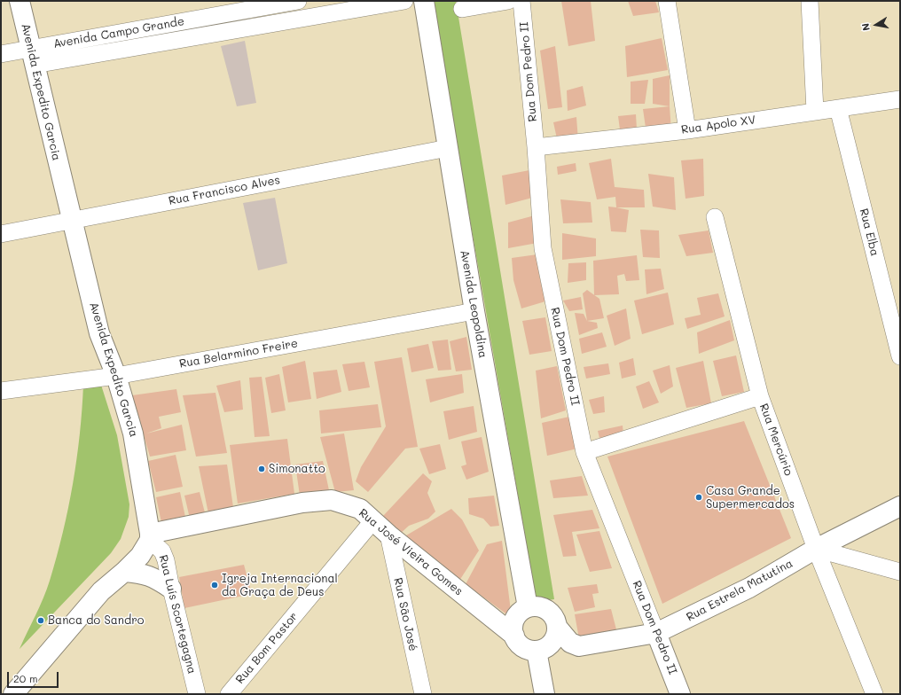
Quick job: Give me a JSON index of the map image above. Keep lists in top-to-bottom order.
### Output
{
  "streets": {
    "street": [
      "Avenida Campo Grande",
      "Rua Dom Pedro II",
      "Avenida Expedito Garcia",
      "Rua Apolo XV",
      "Rua Francisco Alves",
      "Rua Elba",
      "Avenida Leopoldina",
      "Rua Belarmino Freire",
      "Rua Mercúrio",
      "Rua José Vieira Gomes",
      "Rua Estrela Matutina",
      "Rua Luís Scortegagna",
      "Rua São José",
      "Rua Bom Pastor"
    ]
  },
  "crossings": [
    ["Avenida Campo Grande", "Avenida Expedito Garcia"],
    ["Rua Dom Pedro II", "Rua Apolo XV"],
    ["Rua Dom Pedro II", "Rua Estrela Matutina"],
    ["Avenida Expedito Garcia", "Rua Francisco Alves"],
    ["Avenida Expedito Garcia", "Rua Belarmino Freire"],
    ["Avenida Expedito Garcia", "Rua José Vieira Gomes"],
    ["Avenida Expedito Garcia", "Rua Luís Scortegagna"],
    ["Rua Apolo XV", "Rua Elba"],
    ["Rua Francisco Alves", "Avenida Leopoldina"],
    ["Avenida Leopoldina", "Rua Belarmino Freire"],
    ["Avenida Leopoldina", "Rua José Vieira Gomes"],
    ["Avenida Leopoldina", "Rua Estrela Matutina"],
    ["Rua Mercúrio", "Rua Estrela Matutina"],
    ["Rua José Vieira Gomes", "Rua Estrela Matutina"],
    ["Rua José Vieira Gomes", "Rua Luís Scortegagna"],
    ["Rua José Vieira Gomes", "Rua São José"],
    ["Rua José Vieira Gomes", "Rua Bom Pastor"]
  ],
  "places": [
    "Simonatto",
    "Casa Grande Supermercados",
    "Igreja Internacional da Graça de Deus",
    "Banca do Sandro"
  ],
  "scale_bar": "20 m",
  "north": "left"
}
